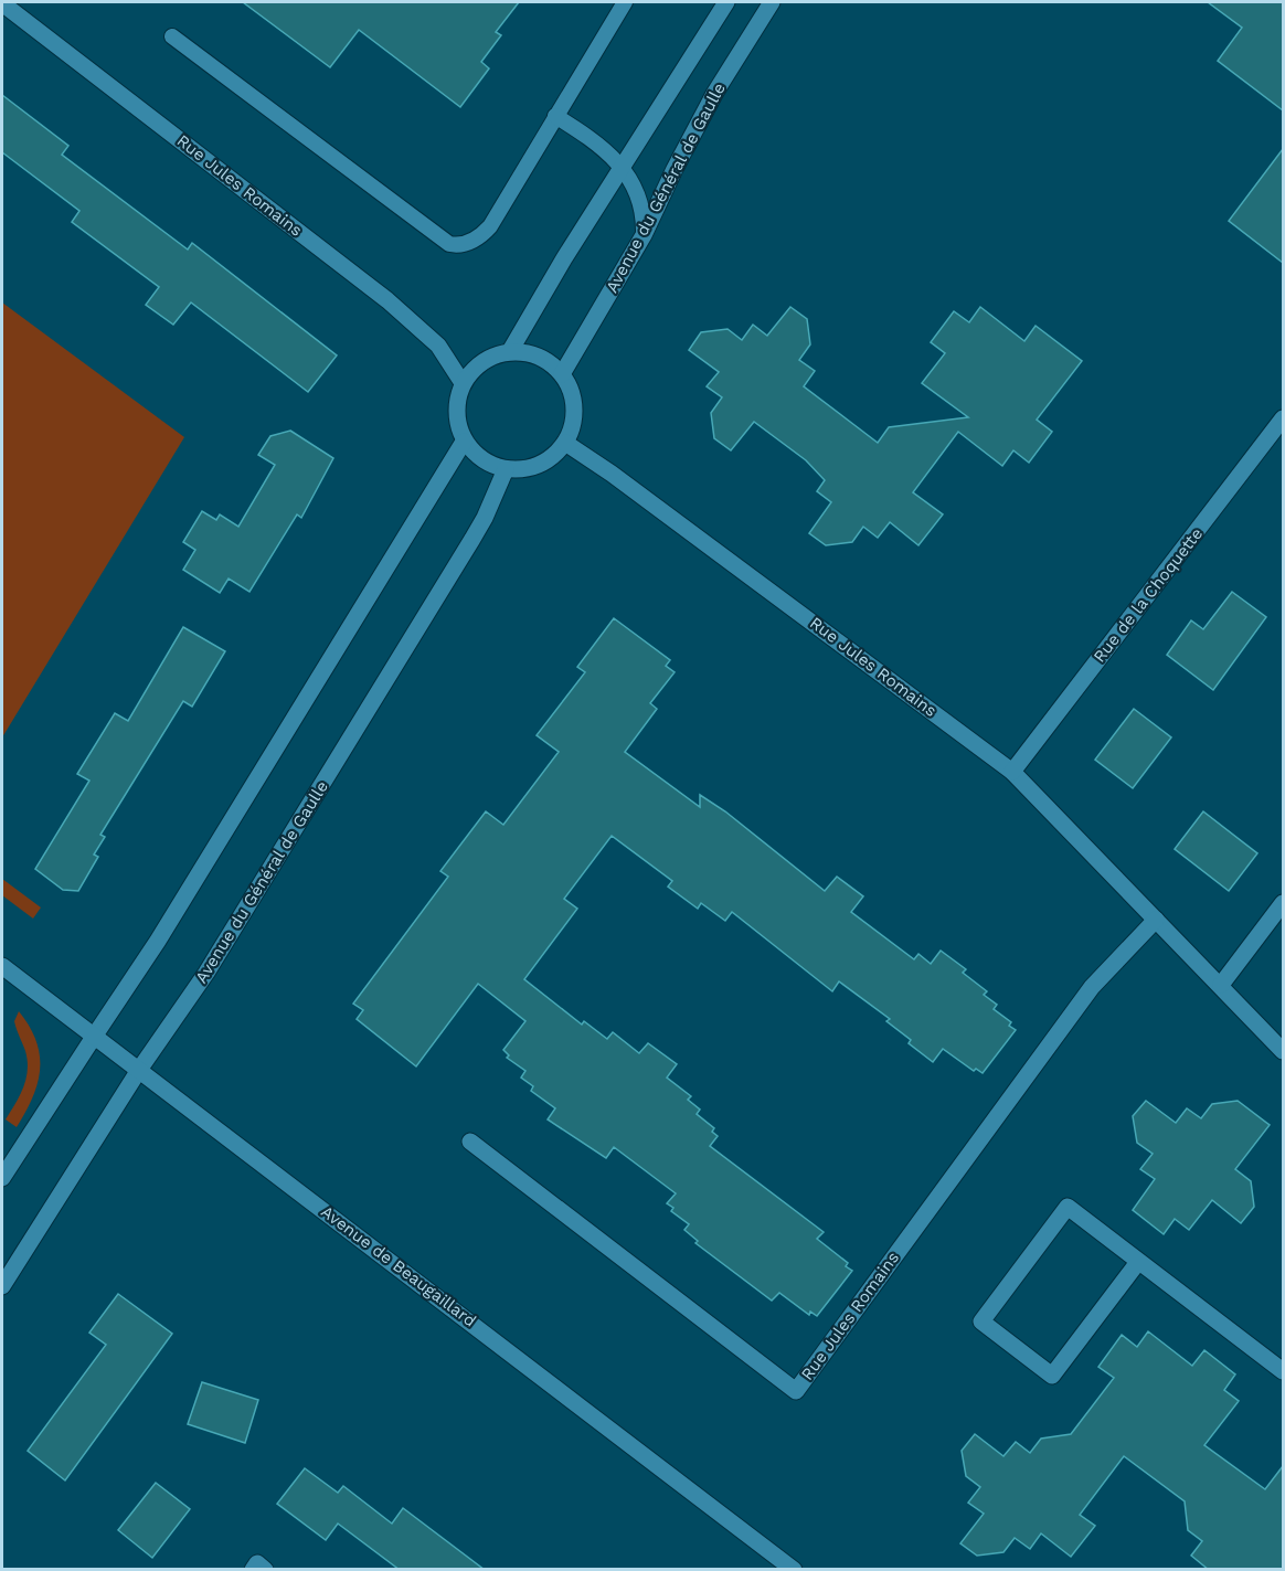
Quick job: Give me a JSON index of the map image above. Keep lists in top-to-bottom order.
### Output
{
  "streets": {
    "street": [
      "Rue Jules Romains",
      "Avenue du Général de Gaulle",
      "Rue de la Choquette",
      "Avenue de Beaugaillard"
    ]
  },
  "crossings": [
    ["Rue Jules Romains", "Avenue du Général de Gaulle"],
    ["Rue Jules Romains", "Rue de la Choquette"],
    ["Avenue du Général de Gaulle", "Avenue de Beaugaillard"]
  ]
}
